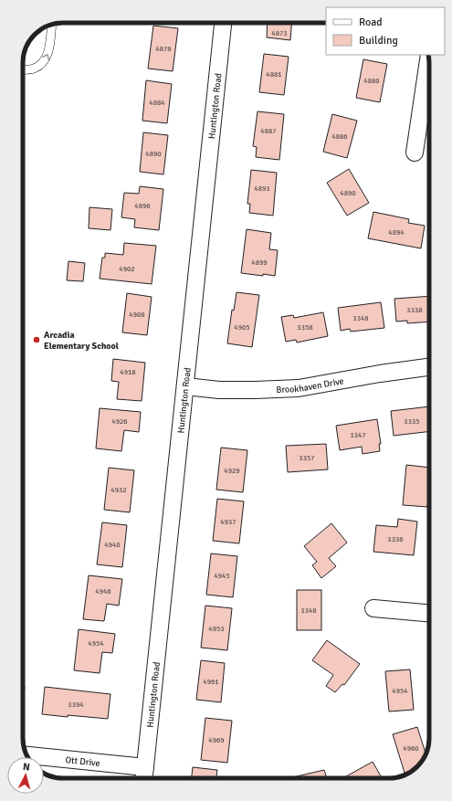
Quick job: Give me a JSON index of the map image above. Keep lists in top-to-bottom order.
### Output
{
  "streets": {
    "street": ["Huntington Road", "Brookhaven Drive", "Ott Drive"]
  },
  "crossings": [
    ["Huntington Road", "Brookhaven Drive"],
    ["Huntington Road", "Ott Drive"]
  ],
  "places": ["Arcadia Elementary School"],
  "house_numbers": [
    "4873",
    "4878",
    "4881",
    "4880",
    "4884",
    "4887",
    "4886",
    "4890",
    "4893",
    "4890",
    "4896",
    "4894",
    "4899",
    "4902",
    "3338",
    "4908",
    "3348",
    "4905",
    "3358",
    "4918",
    "4926",
    "3335",
    "3347",
    "3357",
    "4929",
    "4932",
    "4937",
    "3336",
    "4940",
    "4945",
    "4946",
    "3348",
    "4953",
    "4954",
    "4961",
    "4954",
    "3394",
    "4969",
    "4960"
  ],
  "legend": ["Road", "Building"],
  "north": "top"
}
